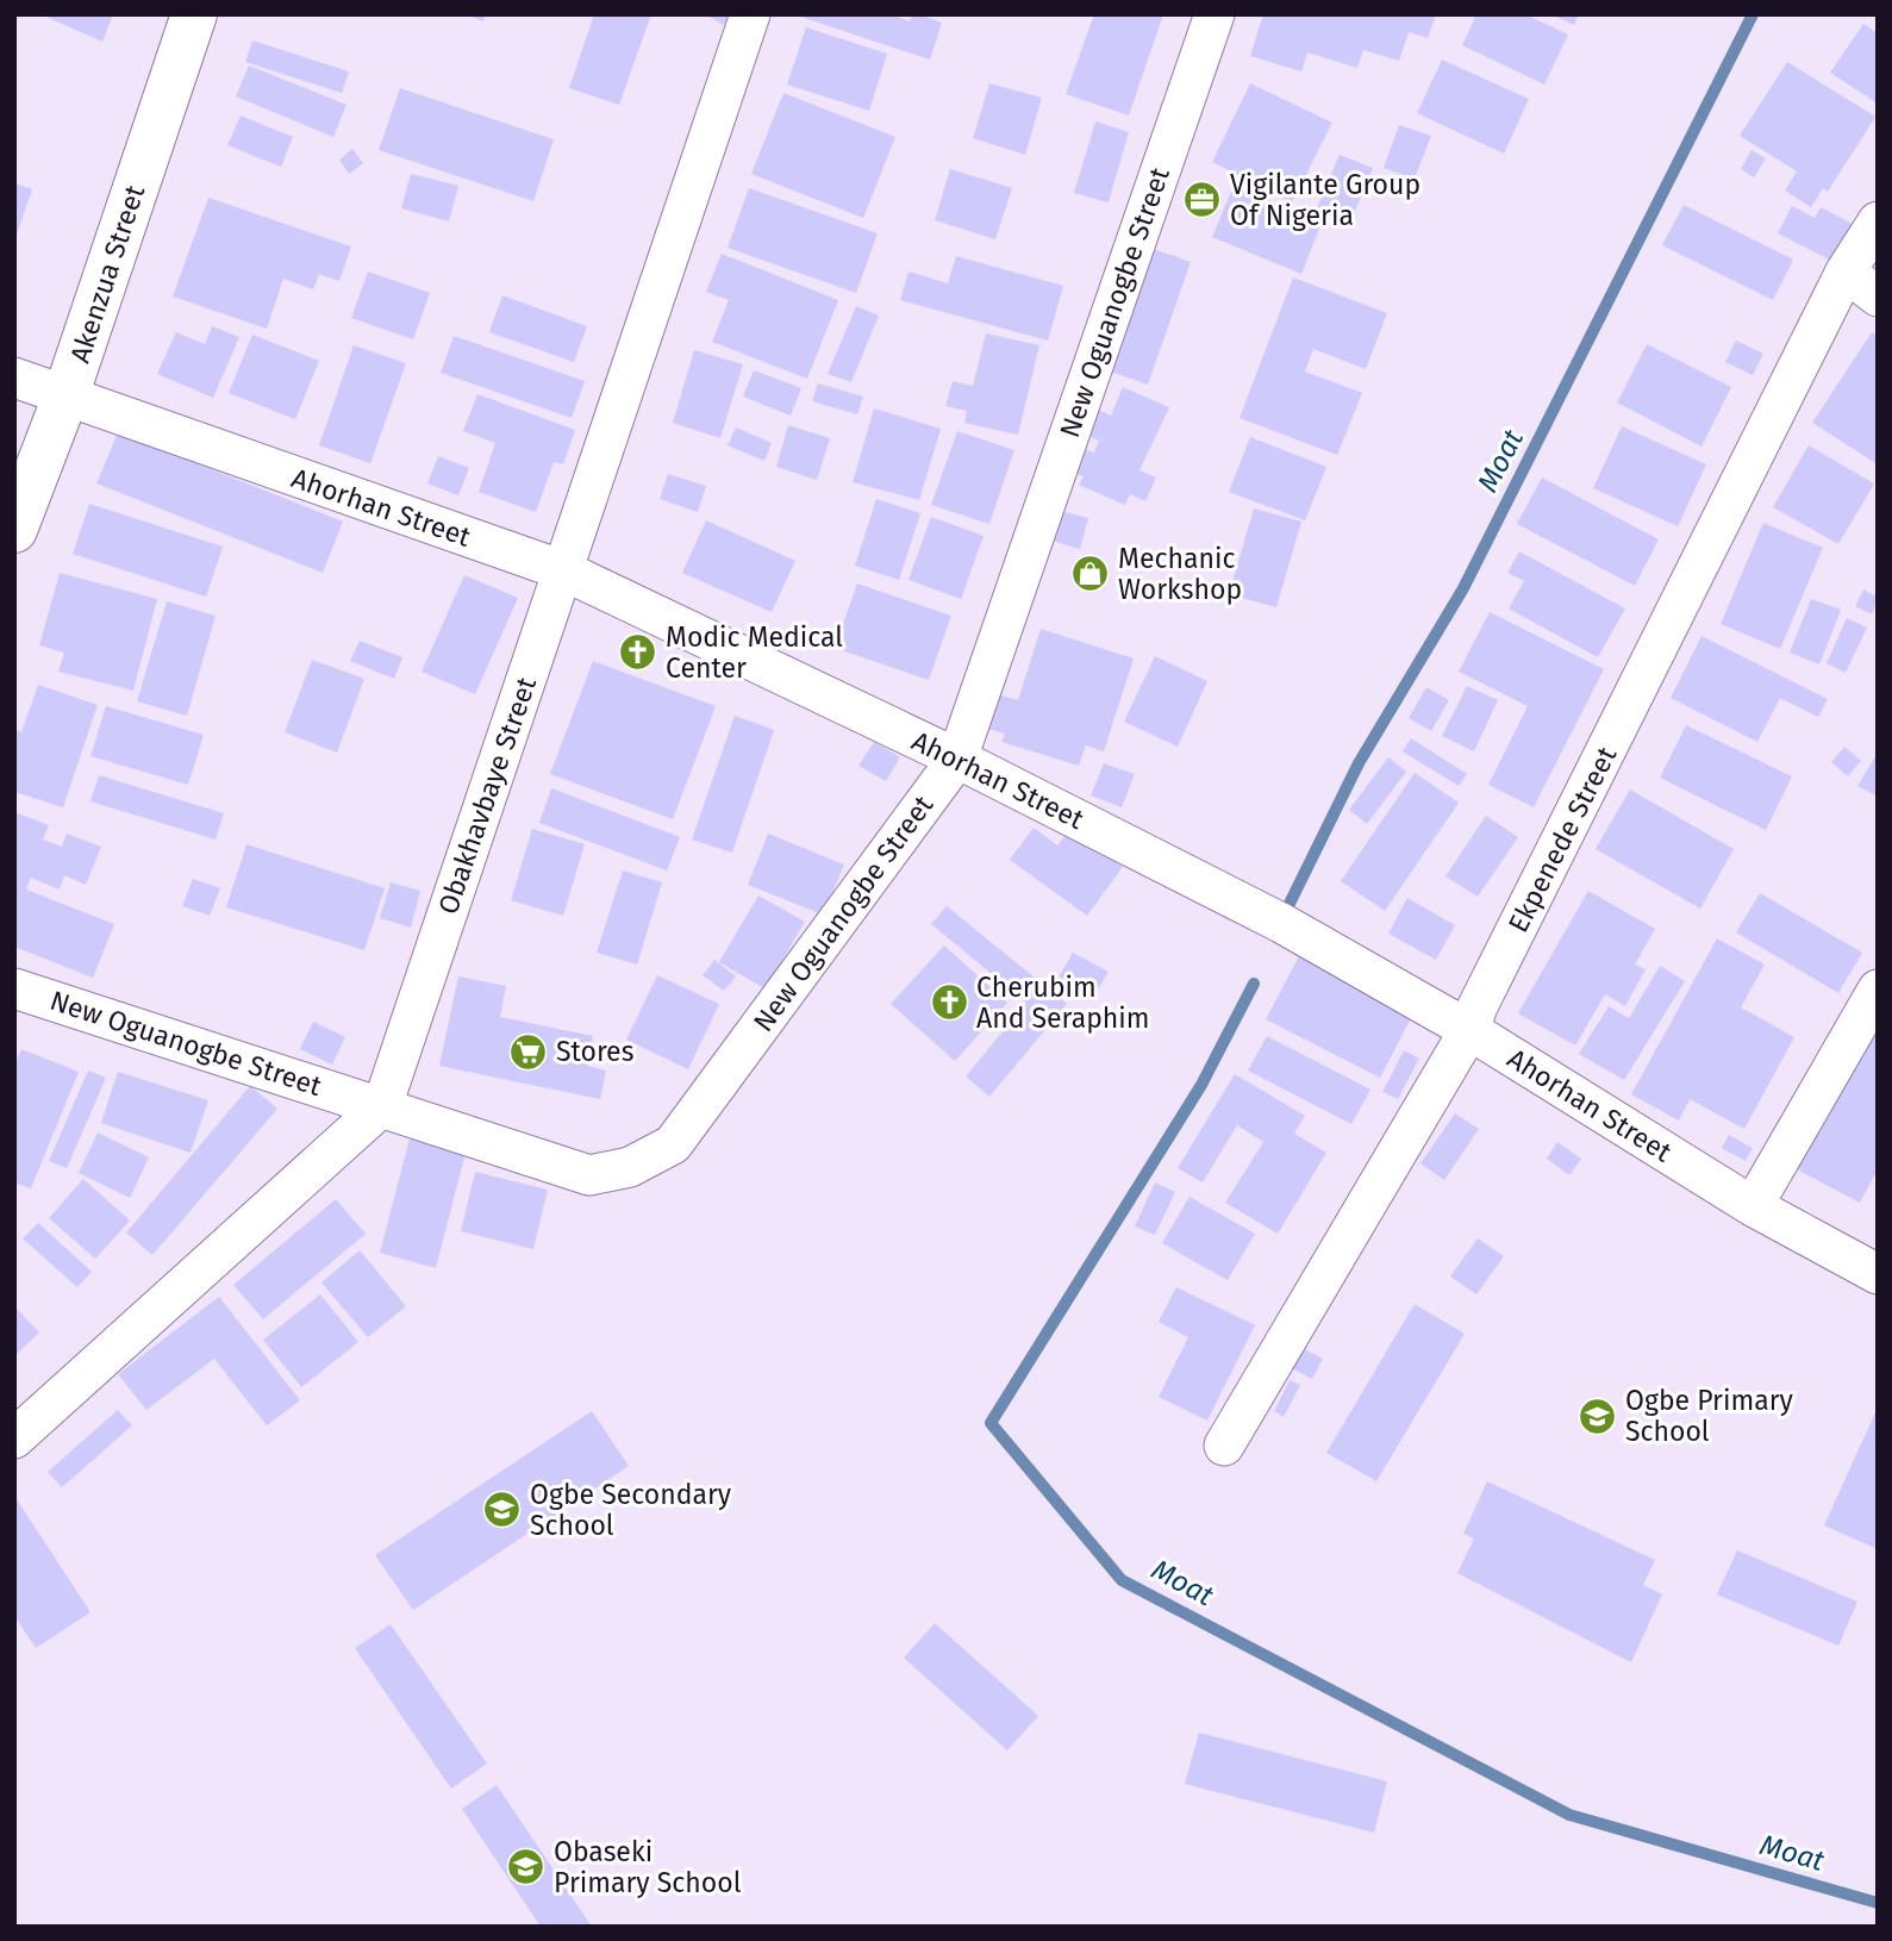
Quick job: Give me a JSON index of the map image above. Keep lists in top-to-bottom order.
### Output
{
  "streets": {
    "street": [
      "Akenzua Street",
      "New Oguanogbe Street",
      "Ahorhan Street",
      "Obakhavbaye Street",
      "Ekpenede Street"
    ]
  },
  "crossings": [
    ["Akenzua Street", "Ahorhan Street"],
    ["New Oguanogbe Street", "Ahorhan Street"],
    ["New Oguanogbe Street", "Obakhavbaye Street"],
    ["Ahorhan Street", "Obakhavbaye Street"],
    ["Ahorhan Street", "Ekpenede Street"]
  ],
  "water": ["Moat"],
  "places": {
    "office": ["Vigilante Group Of Nigeria"],
    "shop": ["Mechanic Workshop"],
    "church": ["Modic Medical Center", "Cherubim And Seraphim"],
    "supermarket": ["Stores"],
    "school or university": ["Ogbe Primary School", "Ogbe Secondary School", "Obaseki Primary School"]
  }
}
